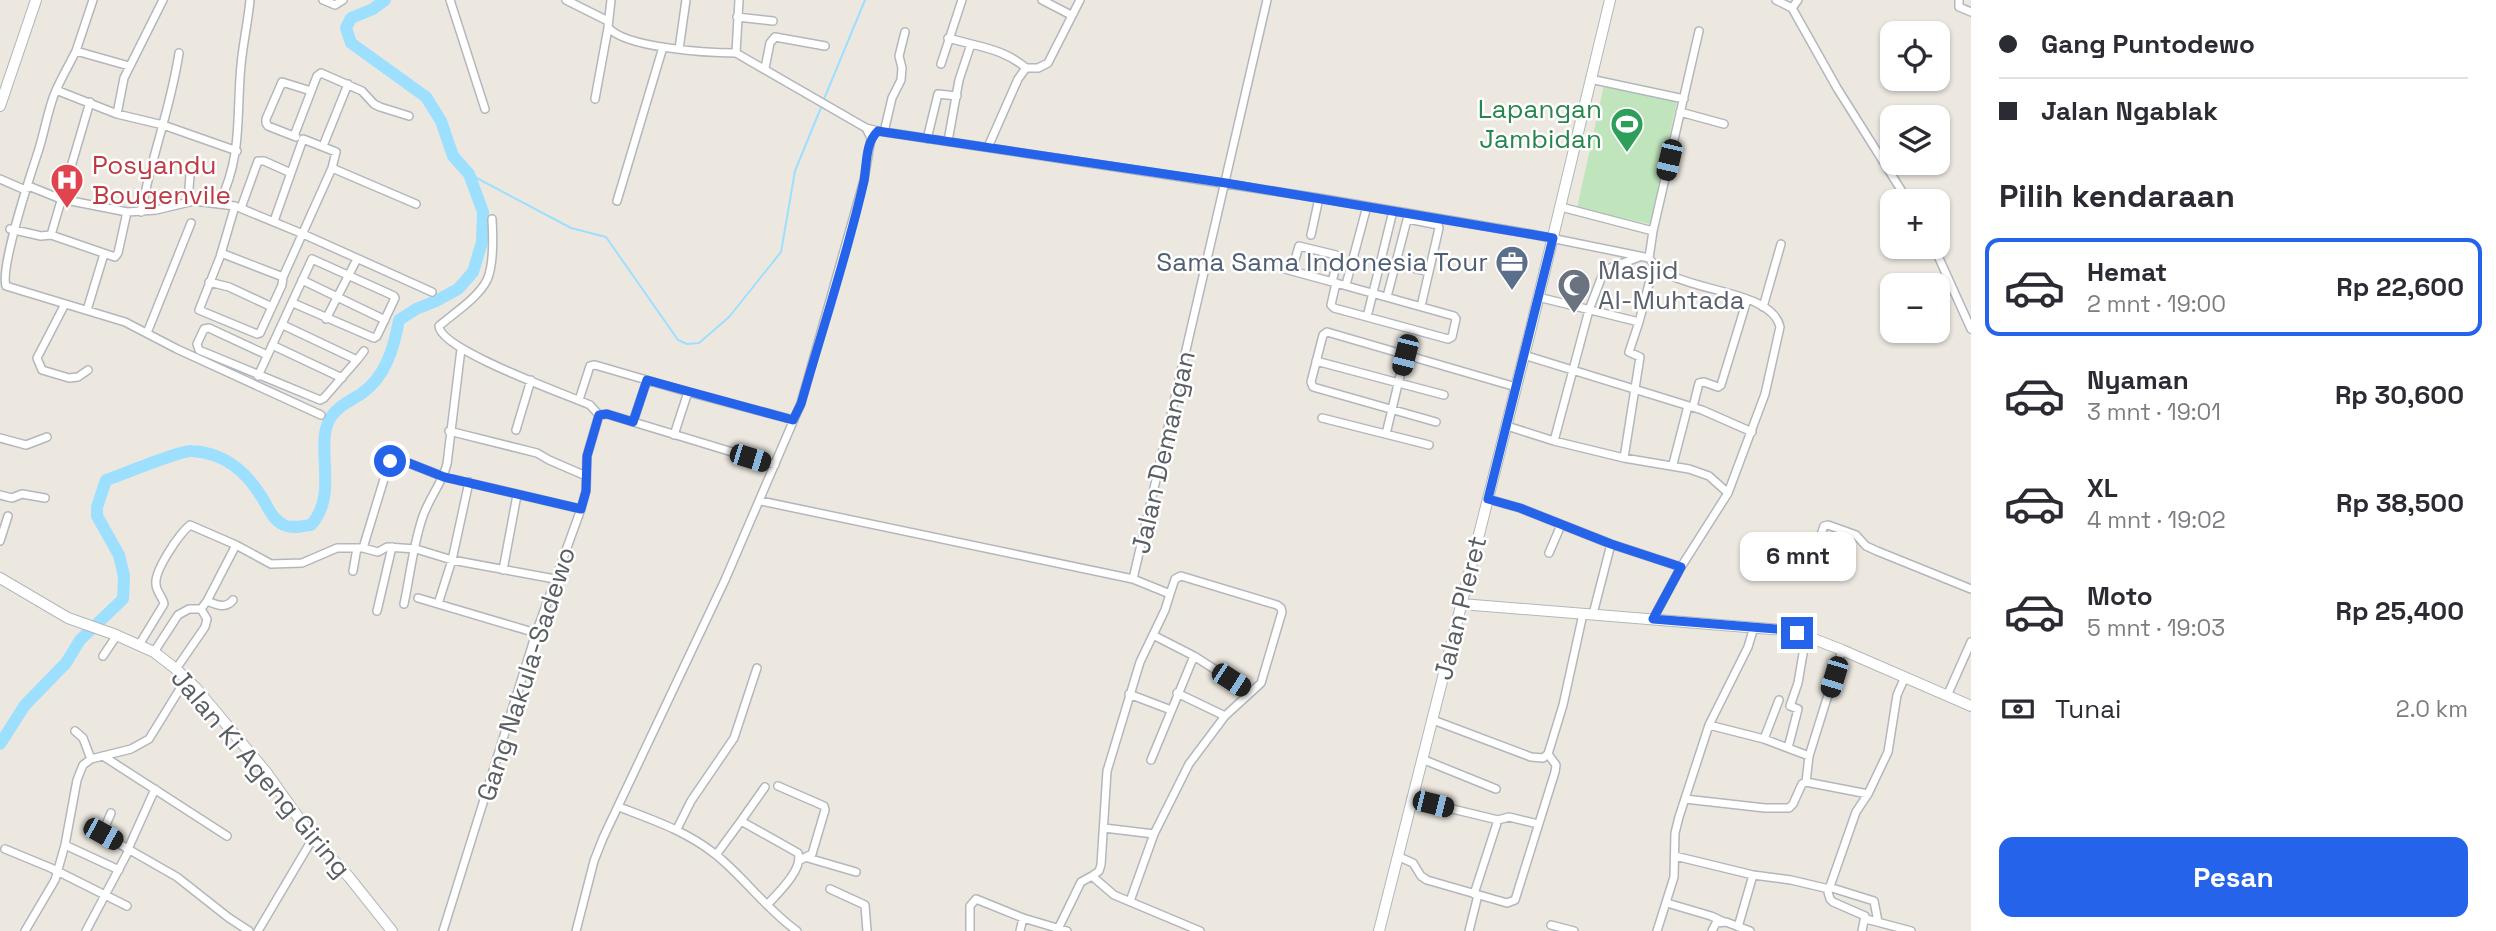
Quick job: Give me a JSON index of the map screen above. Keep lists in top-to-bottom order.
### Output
{
  "streets": {
    "street": [
      "Jalan Demangan",
      "Jalan Pleret",
      "Gang Nakula-Sadewo",
      "Jalan Ki Ageng Giring"
    ]
  },
  "places": {
    "sports": ["Lapangan Jambidan"],
    "hospital": ["Posyandu Bougenvile"],
    "office": ["Sama Sama Indonesia Tour"],
    "mosque": ["Masjid Al-Muhtada"]
  },
  "page": {
    "banner": ["Gang Puntodewo", "Jalan Ngablak"],
    "map_buttons": ["+", "−"],
    "heading": "Pilih kendaraan",
    "list": [
      {
        "name": "Hemat",
        "note": "2 mnt · 19:00",
        "value": "Rp 22,600"
      },
      {
        "name": "Nyaman",
        "note": "3 mnt · 19:01",
        "value": "Rp 30,600"
      },
      {
        "name": "XL",
        "note": "4 mnt · 19:02",
        "value": "Rp 38,500"
      },
      {
        "name": "Moto",
        "note": "5 mnt · 19:03",
        "value": "Rp 25,400"
      }
    ],
    "bubble": "6 mnt",
    "pay": ["Tunai", "2.0 km"],
    "buttons": "Pesan"
  }
}
